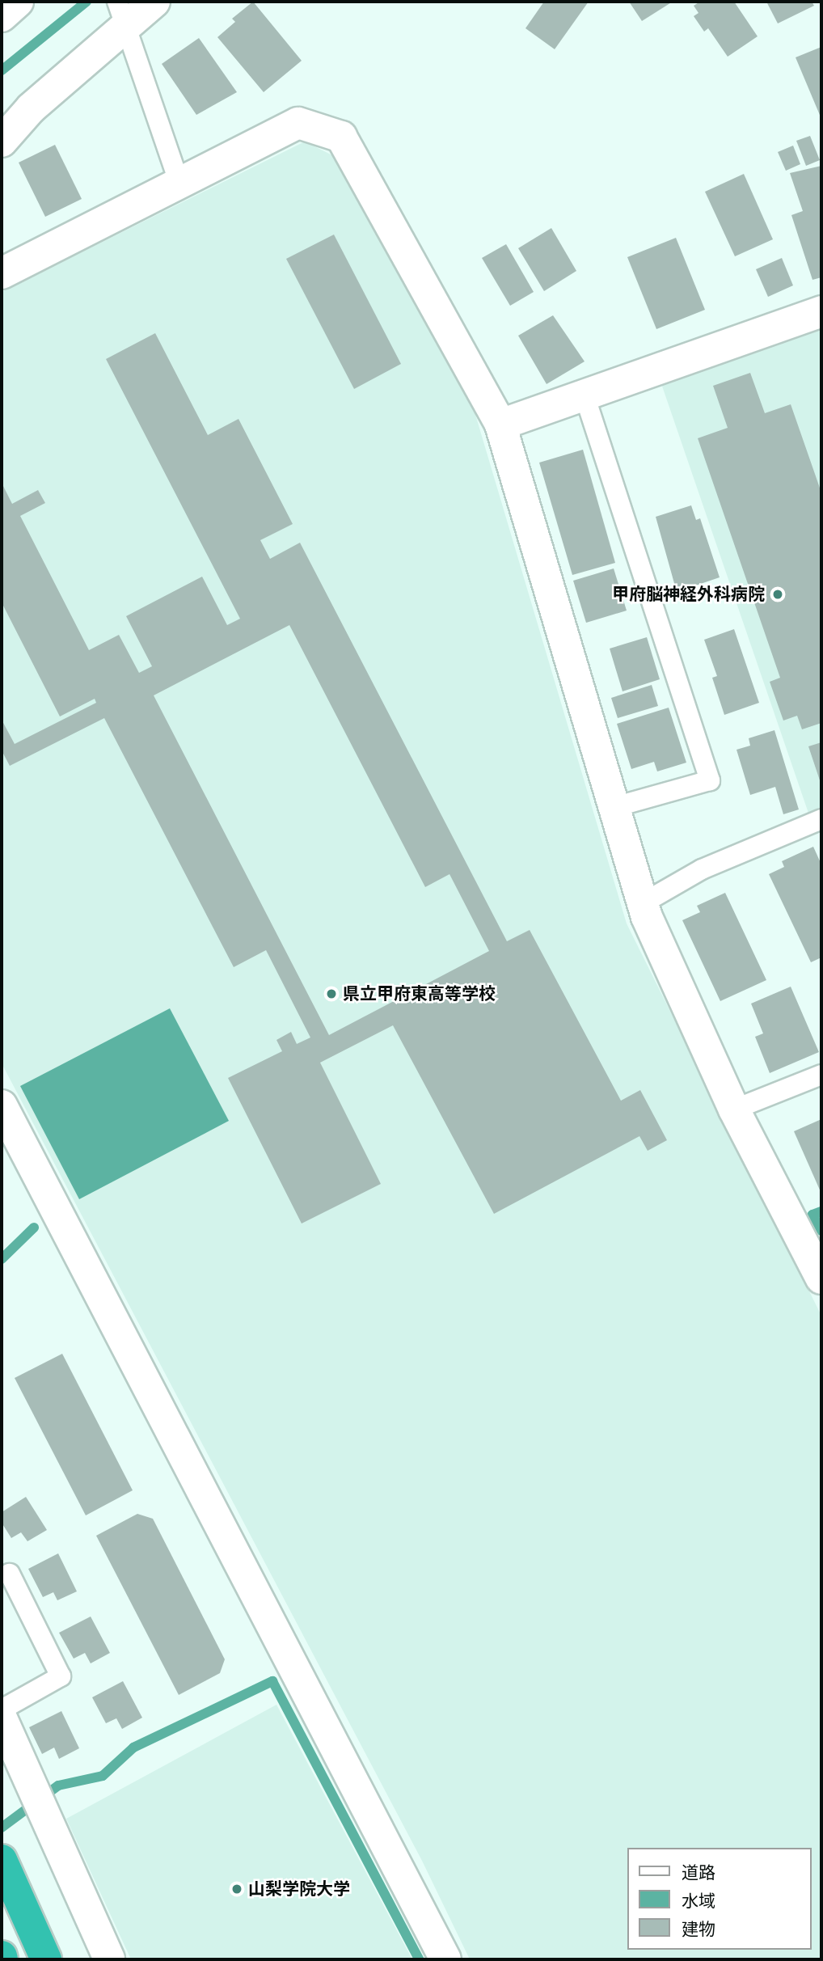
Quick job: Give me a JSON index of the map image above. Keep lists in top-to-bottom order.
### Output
{
  "places": ["甲府脳神経外科病院", "県立甲府東高等学校", "山梨学院大学"],
  "legend": ["道路", "水域", "建物"]
}
